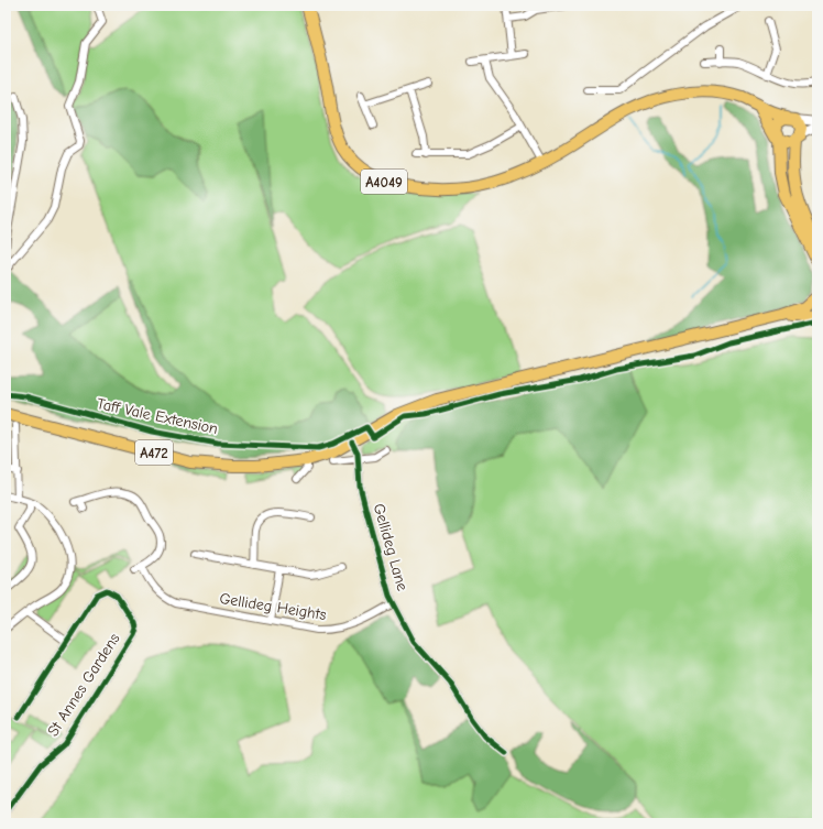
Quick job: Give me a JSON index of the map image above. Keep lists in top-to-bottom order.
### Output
{
  "streets": {
    "main road": ["A4049", "A472"],
    "street": ["Gellideg Lane", "Gellideg Heights", "St Annes Gardens"],
    "cycle path": ["Taff Vale Extension"]
  },
  "crossings": [
    ["A472", "Gellideg Lane"],
    ["Gellideg Lane", "Gellideg Heights"]
  ]
}
